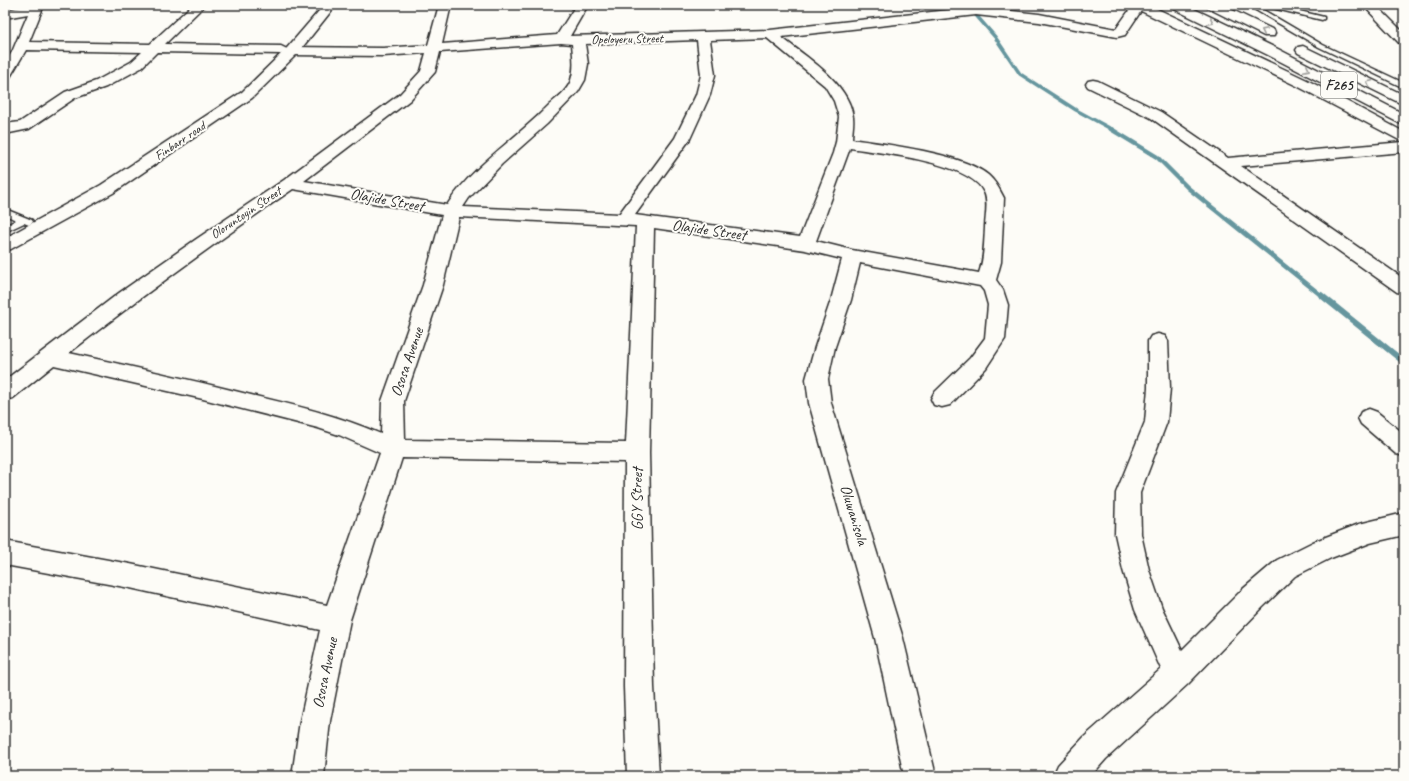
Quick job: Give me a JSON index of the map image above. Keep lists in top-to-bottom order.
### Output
{
  "streets": {
    "main road": [
      "Opeloyeru Street",
      "F265",
      "Finbarr road",
      "Olajide Street",
      "Oloruntoyin Street",
      "Ososa Avenue",
      "GGY Street",
      "Oluwanisola"
    ]
  },
  "crossings": [
    ["Opeloyeru Street", "Finbarr road"],
    ["Opeloyeru Street", "Oloruntoyin Street"],
    ["Opeloyeru Street", "Ososa Avenue"],
    ["Olajide Street", "Oloruntoyin Street"],
    ["Olajide Street", "Ososa Avenue"],
    ["Olajide Street", "GGY Street"],
    ["Olajide Street", "Oluwanisola"]
  ]
}
